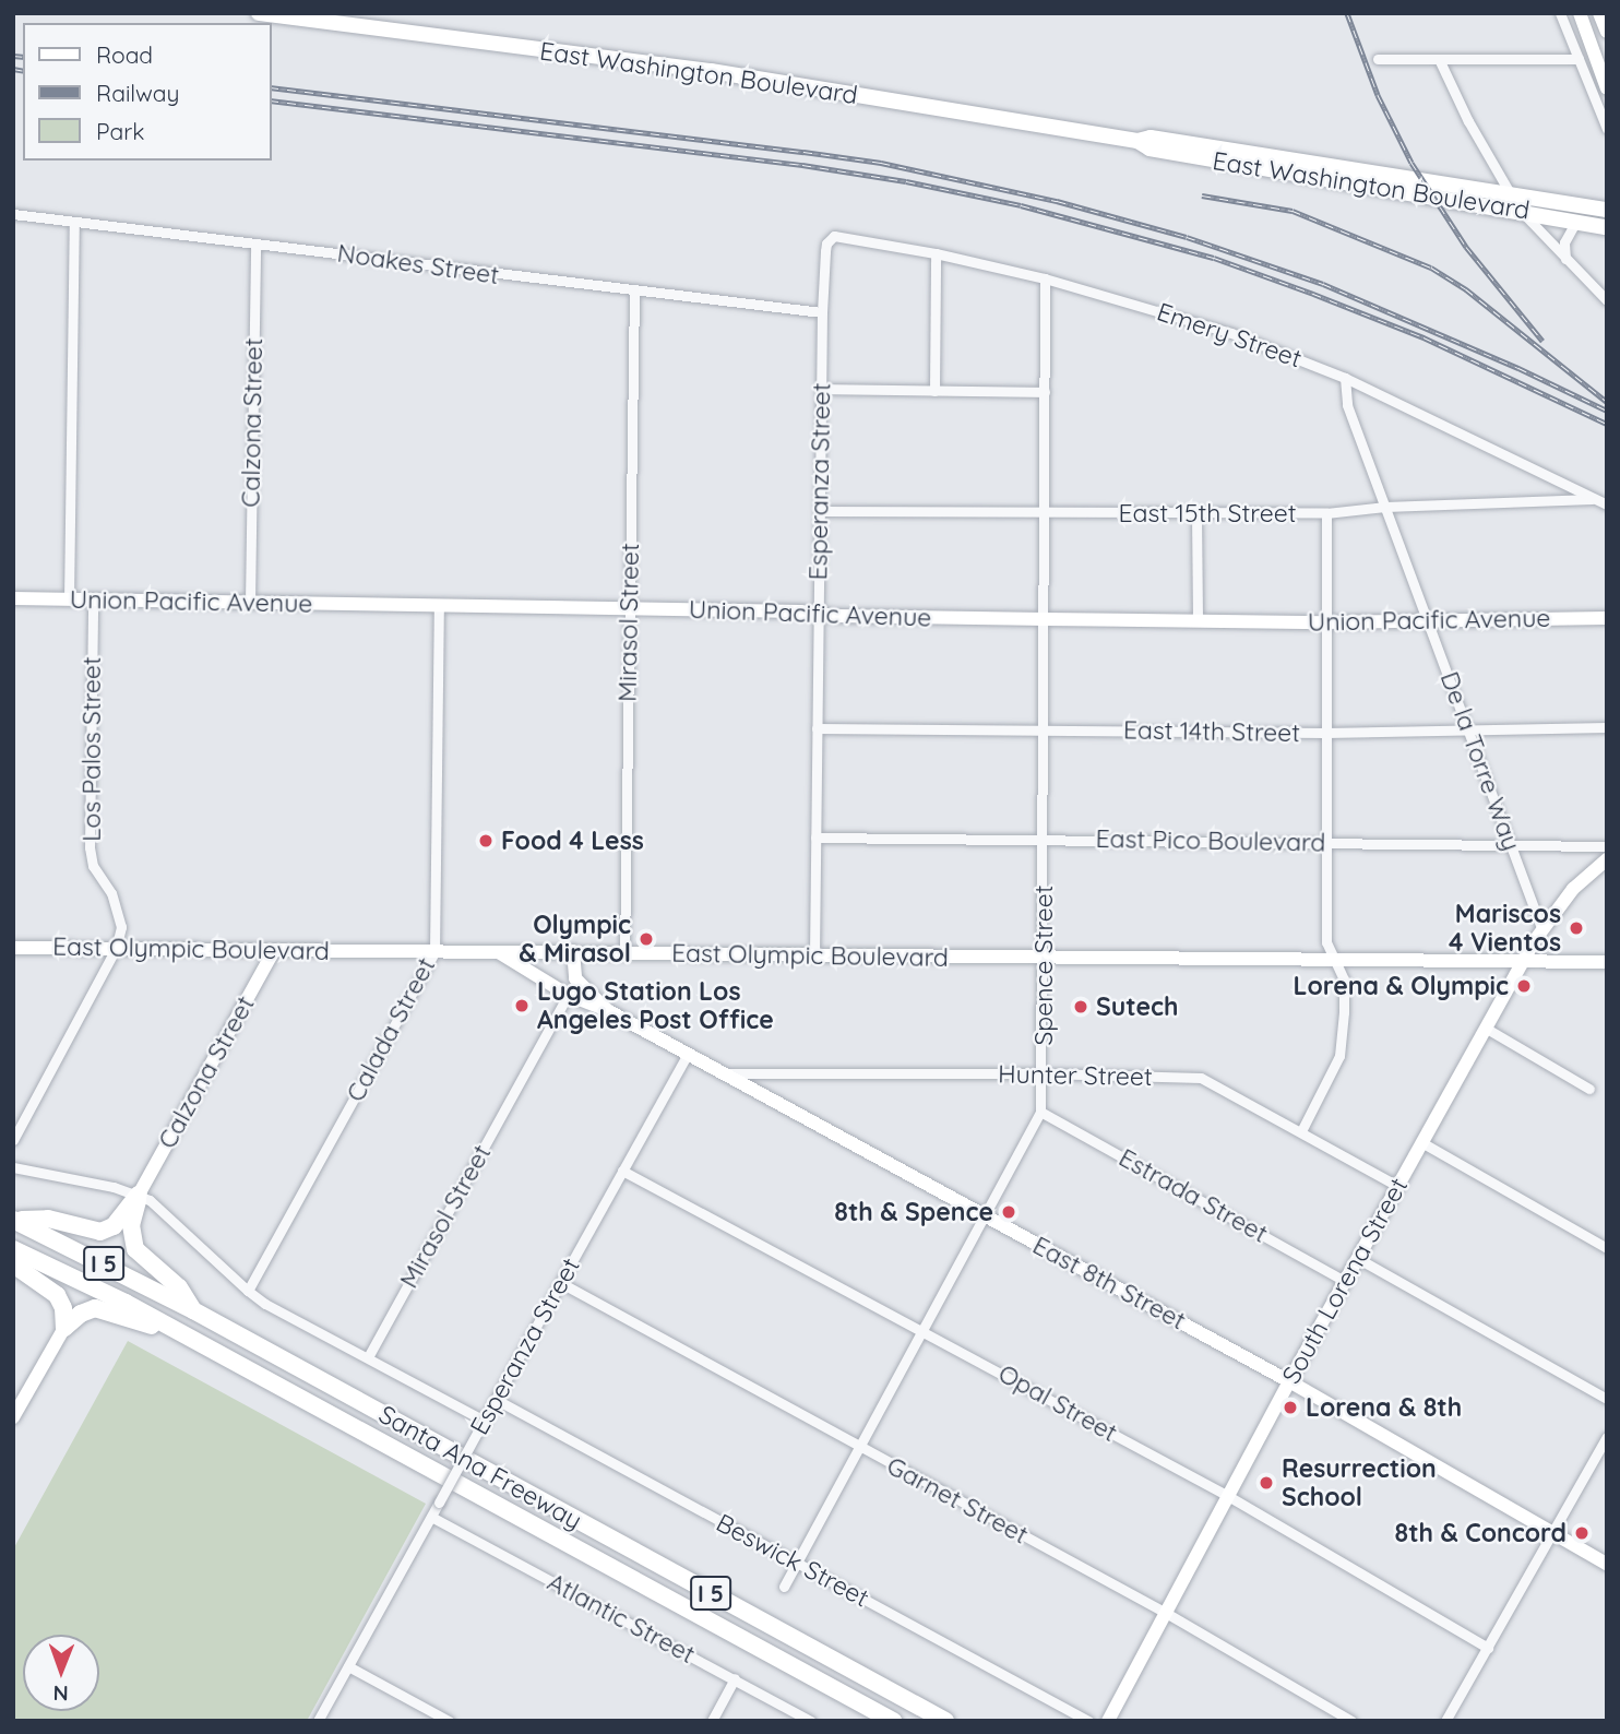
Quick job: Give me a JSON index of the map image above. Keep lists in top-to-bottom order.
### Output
{
  "streets": {
    "highway": ["I 5", "Santa Ana Freeway"],
    "main road": [
      "East Washington Boulevard",
      "Calzona Street",
      "Union Pacific Avenue",
      "East Olympic Boulevard",
      "South Lorena Street",
      "East 8th Street"
    ],
    "street": [
      "Noakes Street",
      "Emery Street",
      "Esperanza Street",
      "East 15th Street",
      "Mirasol Street",
      "East 14th Street",
      "Los Palos Street",
      "De la Torre Way",
      "East Pico Boulevard",
      "Spence Street",
      "Calada Street",
      "Hunter Street",
      "Estrada Street",
      "Opal Street",
      "Garnet Street",
      "Beswick Street",
      "Atlantic Street"
    ]
  },
  "crossings": [
    ["Noakes Street", "Calzona Street"],
    ["Noakes Street", "Esperanza Street"],
    ["Noakes Street", "Mirasol Street"],
    ["Emery Street", "Esperanza Street"],
    ["Emery Street", "East 15th Street"],
    ["Emery Street", "De la Torre Way"],
    ["Emery Street", "Spence Street"],
    ["Calzona Street", "Union Pacific Avenue"],
    ["Calzona Street", "East Olympic Boulevard"],
    ["Esperanza Street", "East 15th Street"],
    ["Esperanza Street", "Union Pacific Avenue"],
    ["Esperanza Street", "East 14th Street"],
    ["Esperanza Street", "East Pico Boulevard"],
    ["Esperanza Street", "East Olympic Boulevard"],
    ["Esperanza Street", "East 8th Street"],
    ["Esperanza Street", "Opal Street"],
    ["Esperanza Street", "Garnet Street"],
    ["Esperanza Street", "Beswick Street"],
    ["Esperanza Street", "Atlantic Street"],
    ["East 15th Street", "De la Torre Way"],
    ["East 15th Street", "Spence Street"],
    ["Union Pacific Avenue", "Mirasol Street"],
    ["Union Pacific Avenue", "Los Palos Street"],
    ["Union Pacific Avenue", "De la Torre Way"],
    ["Union Pacific Avenue", "Spence Street"],
    ["Union Pacific Avenue", "Calada Street"],
    ["Mirasol Street", "East Olympic Boulevard"],
    ["Mirasol Street", "East 8th Street"],
    ["East 14th Street", "De la Torre Way"],
    ["East 14th Street", "Spence Street"],
    ["Los Palos Street", "East Olympic Boulevard"],
    ["De la Torre Way", "East Pico Boulevard"],
    ["De la Torre Way", "South Lorena Street"],
    ["East Pico Boulevard", "Spence Street"],
    ["East Olympic Boulevard", "Spence Street"],
    ["East Olympic Boulevard", "Calada Street"],
    ["East Olympic Boulevard", "South Lorena Street"],
    ["East Olympic Boulevard", "East 8th Street"],
    ["Spence Street", "Hunter Street"],
    ["Spence Street", "Estrada Street"],
    ["Spence Street", "East 8th Street"],
    ["Spence Street", "Opal Street"],
    ["Spence Street", "Garnet Street"],
    ["Spence Street", "Beswick Street"],
    ["Hunter Street", "South Lorena Street"],
    ["Hunter Street", "East 8th Street"],
    ["Estrada Street", "South Lorena Street"],
    ["South Lorena Street", "East 8th Street"],
    ["South Lorena Street", "Opal Street"],
    ["South Lorena Street", "Garnet Street"]
  ],
  "places": [
    "Food 4 Less",
    "Mariscos 4 Vientos",
    "Olympic & Mirasol",
    "Lorena & Olympic",
    "Lugo Station Los Angeles Post Office",
    "Sutech",
    "8th & Spence",
    "Lorena & 8th",
    "Resurrection School",
    "8th & Concord"
  ],
  "legend": ["Road", "Railway", "Park"],
  "north": "bottom"
}
